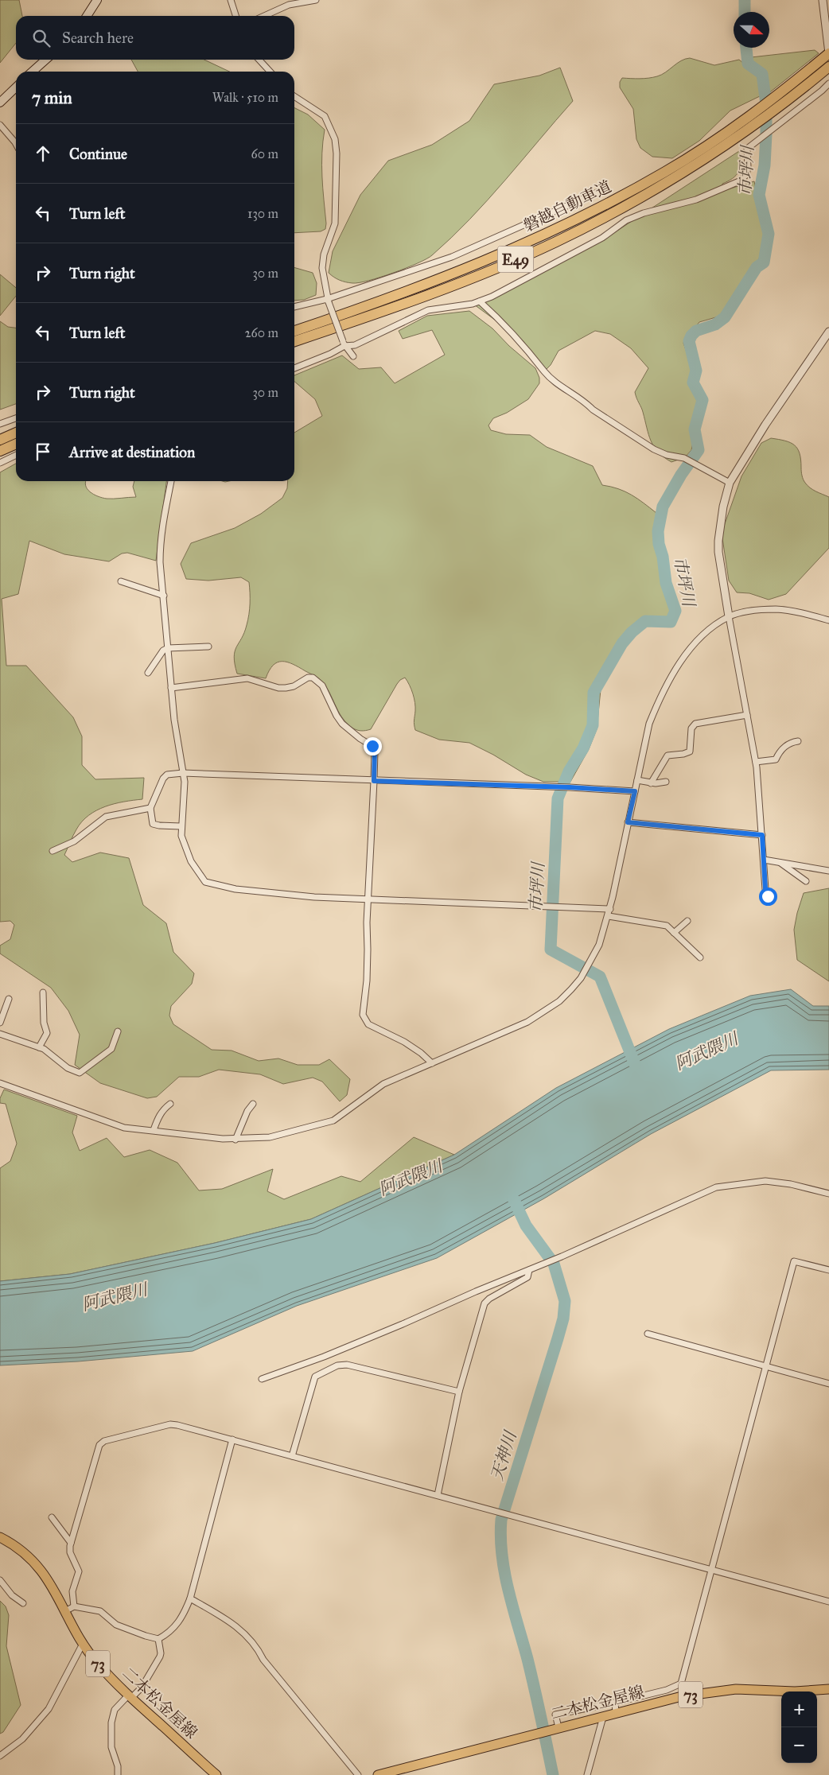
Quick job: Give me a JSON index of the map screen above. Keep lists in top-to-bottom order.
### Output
{
  "streets": {
    "highway": ["磐越自動車道", "E49"],
    "main road": ["73", "二本松金屋線"]
  },
  "water": ["市坪川", "阿武隈川", "天神川"],
  "north": "right",
  "page": {
    "search": "Search here",
    "heading": ["7 min", "Walk · 510 m"],
    "list": [
      ["Continue", "60 m"],
      ["Turn left", "130 m"],
      ["Turn right", "30 m"],
      ["Turn left", "260 m"],
      ["Turn right", "30 m"],
      "Arrive at destination"
    ],
    "map_buttons": ["+", "−"]
  }
}
